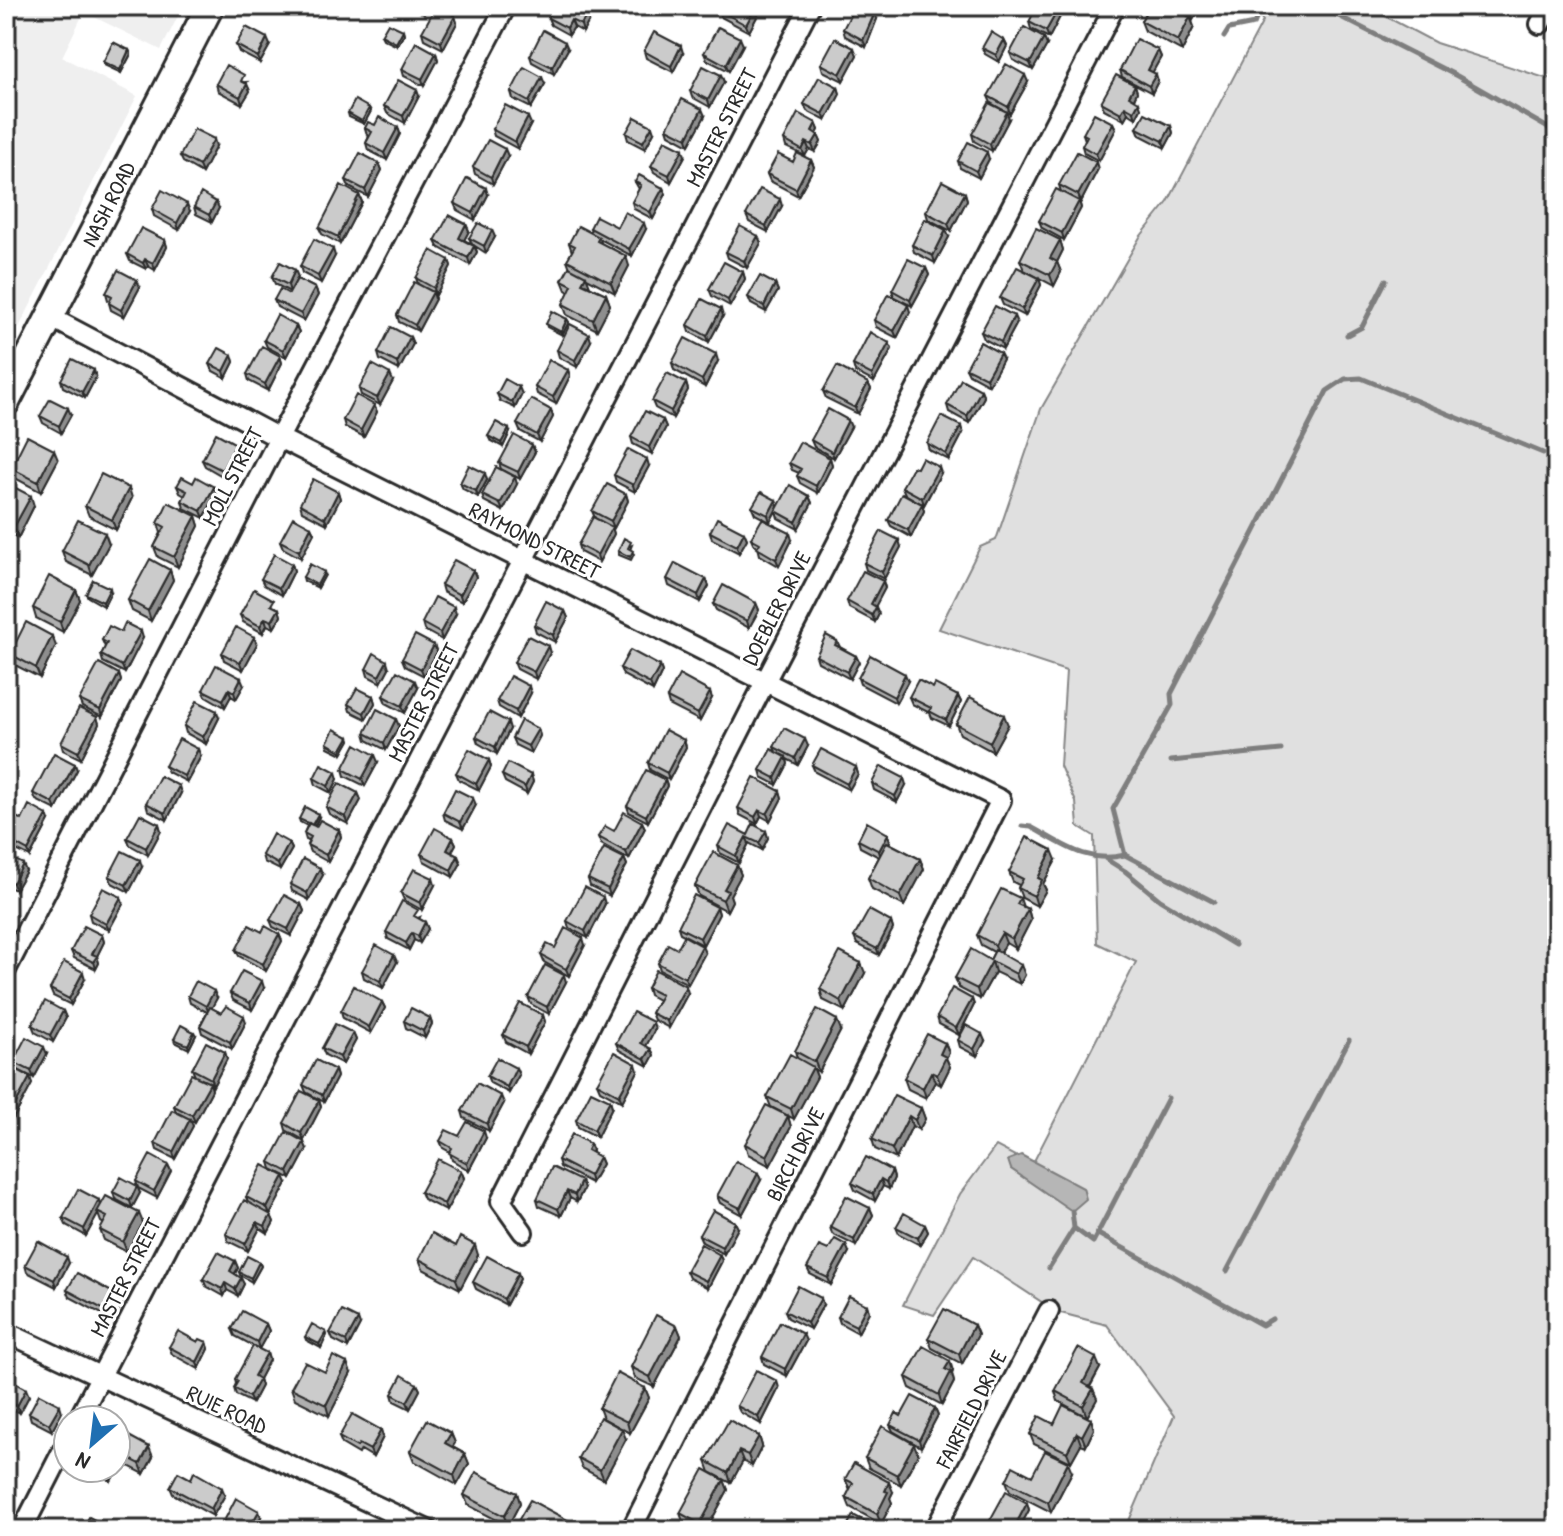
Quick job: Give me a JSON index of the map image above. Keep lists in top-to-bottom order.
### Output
{
  "streets": {
    "main road": ["NASH ROAD"],
    "street": [
      "MASTER STREET",
      "MOLL STREET",
      "RAYMOND STREET",
      "DOEBLER DRIVE",
      "BIRCH DRIVE",
      "RUIE ROAD",
      "FAIRFIELD DRIVE"
    ]
  },
  "crossings": [
    ["MASTER STREET", "RAYMOND STREET"],
    ["MASTER STREET", "RUIE ROAD"],
    ["NASH ROAD", "RAYMOND STREET"],
    ["MOLL STREET", "RAYMOND STREET"],
    ["RAYMOND STREET", "DOEBLER DRIVE"],
    ["RAYMOND STREET", "BIRCH DRIVE"]
  ],
  "north": "bottom left"
}
